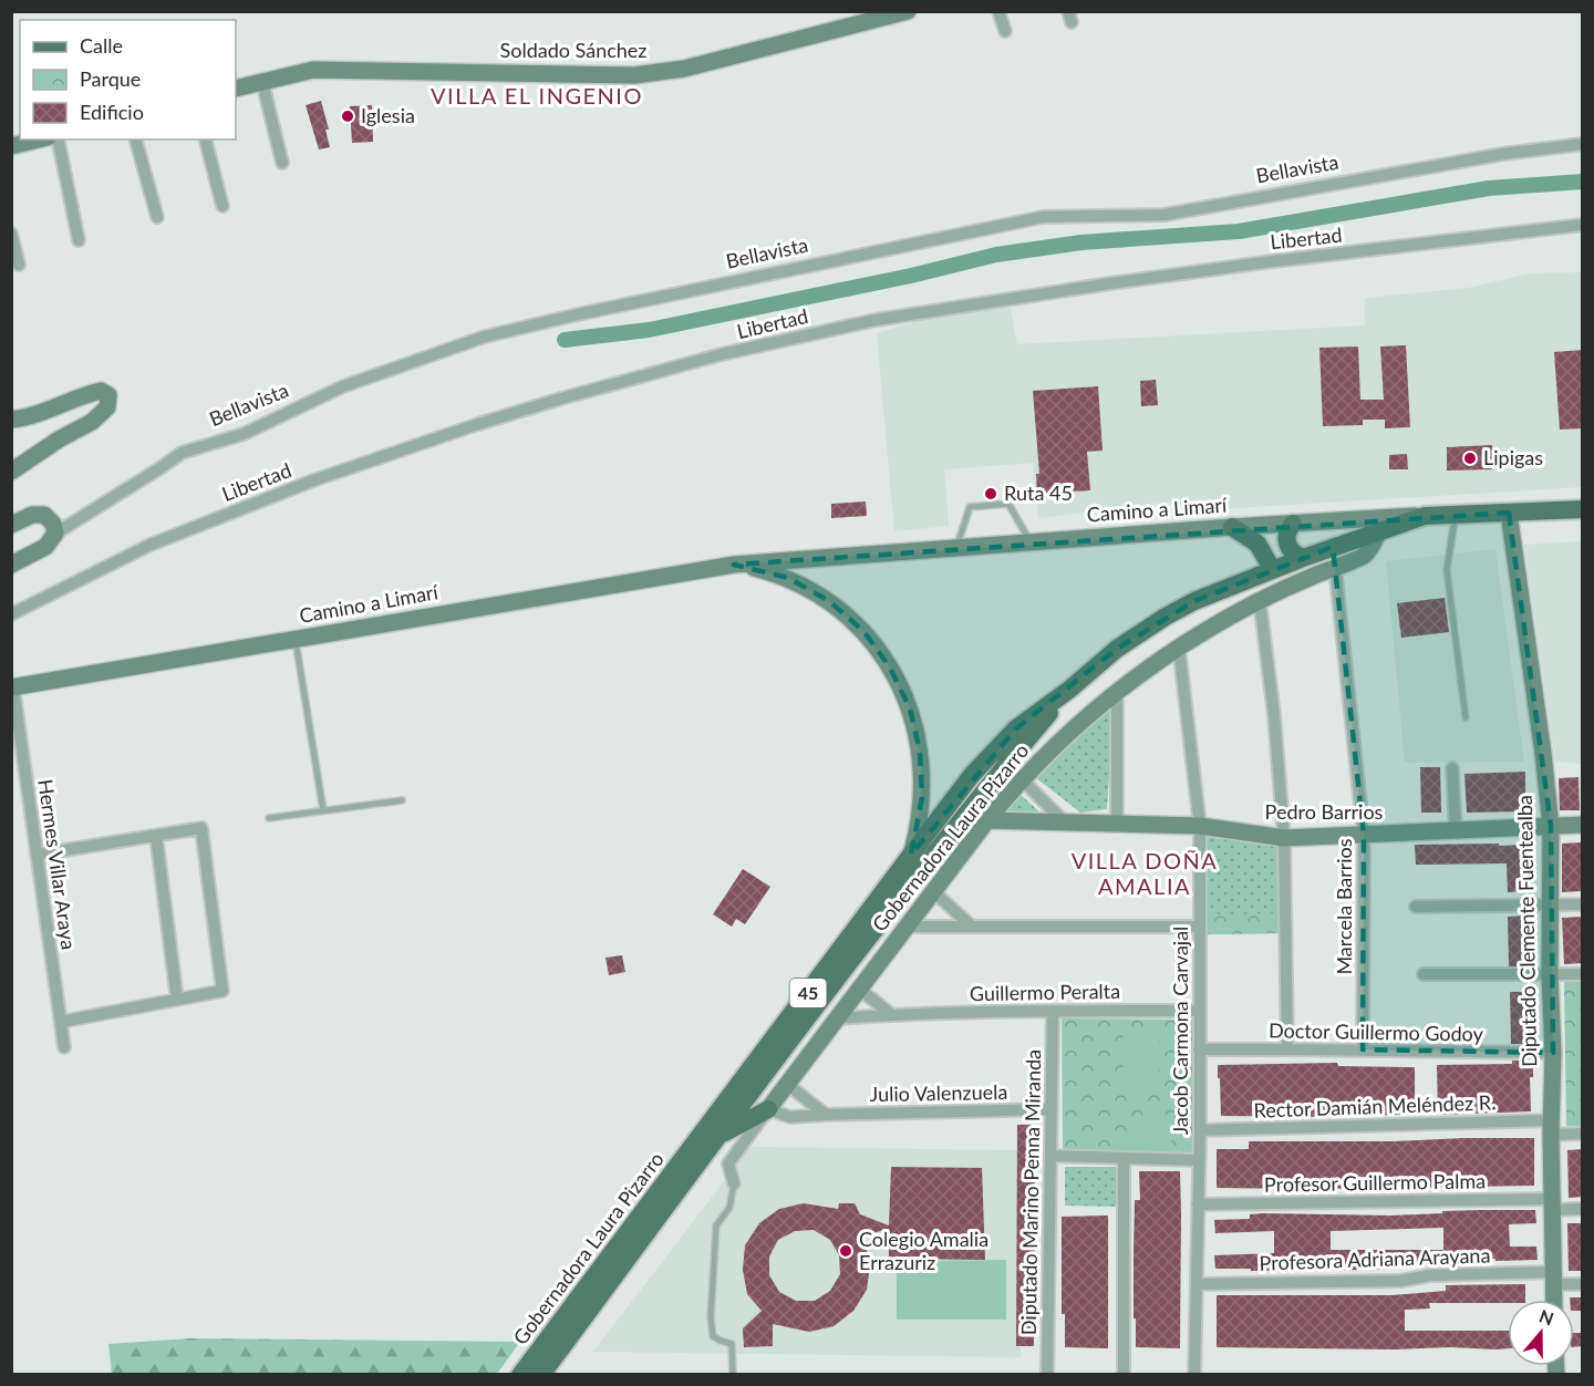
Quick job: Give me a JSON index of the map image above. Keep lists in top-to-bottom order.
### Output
{
  "streets": {
    "main road": ["Gobernadora Laura Pizarro", "45"],
    "street": [
      "Soldado Sánchez",
      "Bellavista",
      "Libertad",
      "Camino a Limarí",
      "Pedro Barrios",
      "Hermes Villar Araya",
      "Marcela Barrios",
      "Diputado Clemente Fuentealba",
      "Guillermo Peralta",
      "Jacob Carmona Carvajal",
      "Doctor Guillermo Godoy",
      "Julio Valenzuela",
      "Rector Damián Meléndez R.",
      "Profesor Guillermo Palma",
      "Diputado Marino Penna Miranda",
      "Profesora Adriana Arayana"
    ]
  },
  "crossings": [
    ["Camino a Limarí", "Gobernadora Laura Pizarro"],
    ["Camino a Limarí", "Hermes Villar Araya"],
    ["Pedro Barrios", "Gobernadora Laura Pizarro"],
    ["Pedro Barrios", "Marcela Barrios"],
    ["Pedro Barrios", "Diputado Clemente Fuentealba"],
    ["Pedro Barrios", "Jacob Carmona Carvajal"],
    ["Gobernadora Laura Pizarro", "Marcela Barrios"],
    ["Gobernadora Laura Pizarro", "Diputado Clemente Fuentealba"],
    ["Gobernadora Laura Pizarro", "Guillermo Peralta"],
    ["Gobernadora Laura Pizarro", "Jacob Carmona Carvajal"],
    ["Gobernadora Laura Pizarro", "Julio Valenzuela"],
    ["Marcela Barrios", "Doctor Guillermo Godoy"],
    ["Diputado Clemente Fuentealba", "Doctor Guillermo Godoy"],
    ["Diputado Clemente Fuentealba", "Rector Damián Meléndez R."],
    ["Diputado Clemente Fuentealba", "Profesor Guillermo Palma"],
    ["Diputado Clemente Fuentealba", "Profesora Adriana Arayana"],
    ["Guillermo Peralta", "Jacob Carmona Carvajal"],
    ["Guillermo Peralta", "Diputado Marino Penna Miranda"],
    ["Jacob Carmona Carvajal", "Doctor Guillermo Godoy"],
    ["Jacob Carmona Carvajal", "Rector Damián Meléndez R."],
    ["Jacob Carmona Carvajal", "Profesor Guillermo Palma"],
    ["Jacob Carmona Carvajal", "Profesora Adriana Arayana"],
    ["Julio Valenzuela", "Diputado Marino Penna Miranda"]
  ],
  "districts": ["VILLA EL INGENIO", "VILLA DOÑA AMALIA"],
  "places": [
    "Iglesia",
    "Lipigas",
    "Ruta 45",
    "Colegio Amalia Errazuriz"
  ],
  "legend": ["Calle", "Parque", "Edificio"],
  "north": "top"
}
